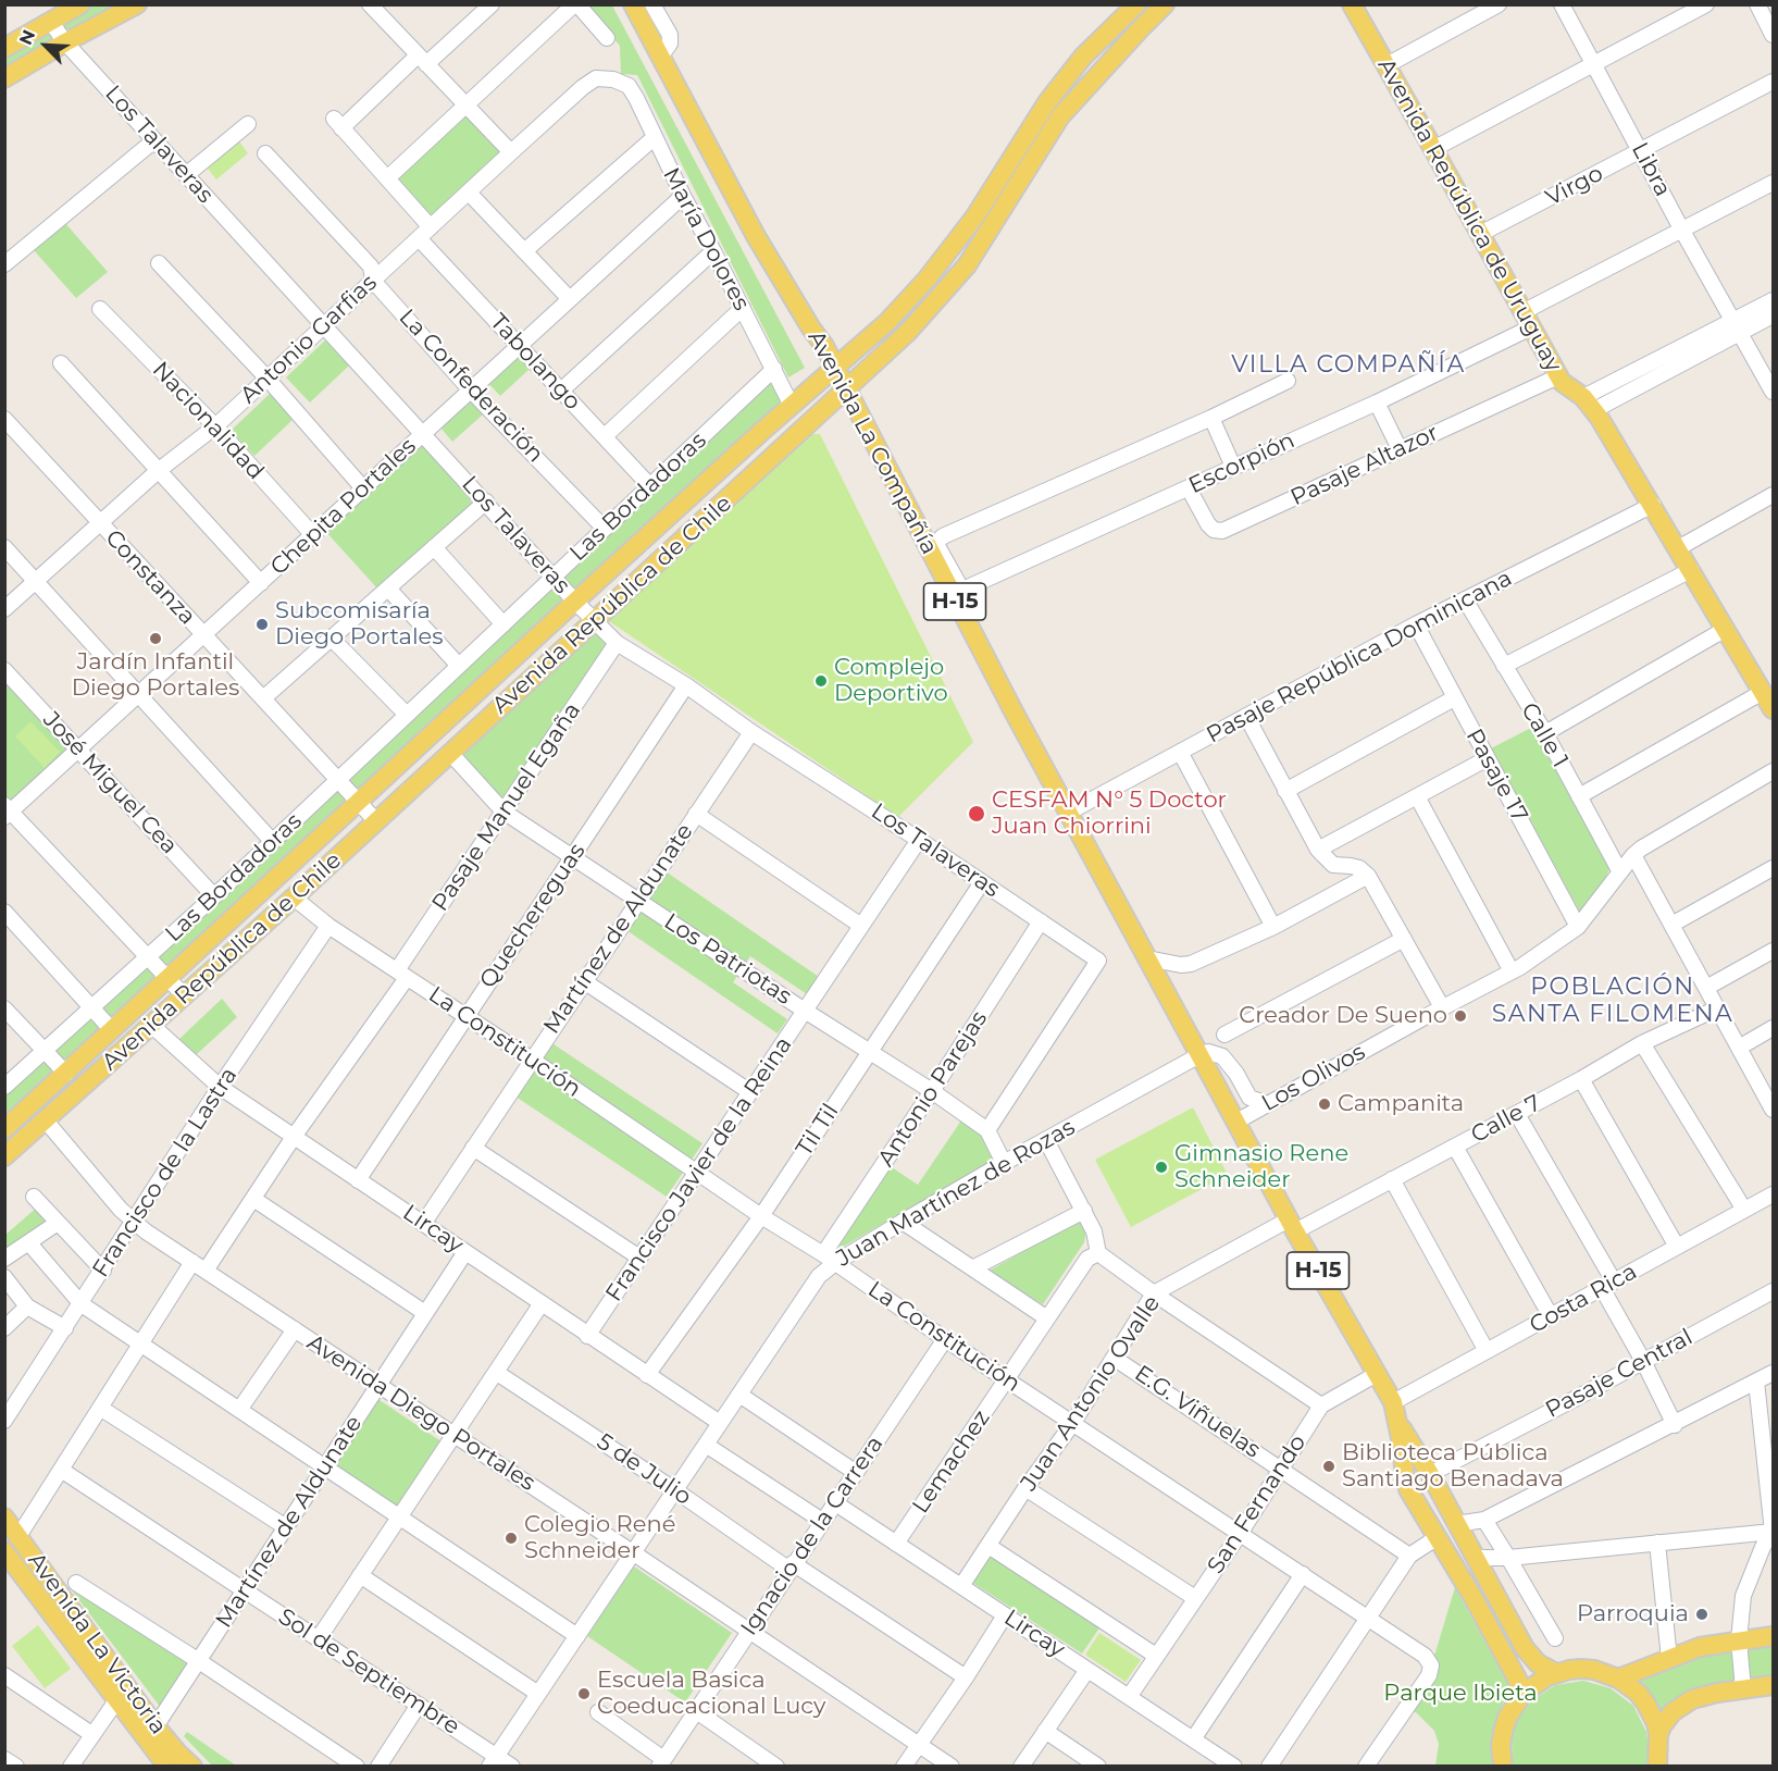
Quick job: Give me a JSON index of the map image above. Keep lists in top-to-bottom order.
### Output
{
  "streets": {
    "main road": [
      "Avenida República de Uruguay",
      "Avenida La Compañía",
      "H-15",
      "Avenida República de Chile",
      "Avenida La Victoria"
    ],
    "street": [
      "Los Talaveras",
      "Libra",
      "Virgo",
      "María Dolores",
      "Antonio Garfias",
      "Tabolango",
      "La Confederación",
      "Nacionalidad",
      "Escorpión",
      "Pasaje Altazor",
      "Las Bordadoras",
      "Chepita Portales",
      "Constanza",
      "Pasaje República Dominicana",
      "Calle 1",
      "Pasaje 17",
      "José Miguel Cea",
      "Pasaje Manuel Egaña",
      "Quechereguas",
      "Martínez de Aldunate",
      "Los Patriotas",
      "La Constitución",
      "Los Olivos",
      "Antonio Parejas",
      "Calle 7",
      "Til Til",
      "Francisco Javier de la Reina",
      "Francisco de la Lastra",
      "Juan Martínez de Rozas",
      "Lircay",
      "Costa Rica",
      "Pasaje Central",
      "Juan Antonio Ovalle",
      "E.G. Viñuelas",
      "Avenida Diego Portales",
      "Lemachez",
      "5 de Julio",
      "San Fernando",
      "Ignacio de la Carrera",
      "Sol de Septiembre"
    ]
  },
  "crossings": [
    ["Los Talaveras", "Antonio Garfias"],
    ["Los Talaveras", "Las Bordadoras"],
    ["Los Talaveras", "Chepita Portales"],
    ["Los Talaveras", "Avenida República de Chile"],
    ["Los Talaveras", "Pasaje Manuel Egaña"],
    ["Los Talaveras", "Quechereguas"],
    ["Los Talaveras", "Martínez de Aldunate"],
    ["Los Talaveras", "Los Patriotas"],
    ["Los Talaveras", "Antonio Parejas"],
    ["Los Talaveras", "Til Til"],
    ["Los Talaveras", "Francisco Javier de la Reina"],
    ["Libra", "Virgo"],
    ["Libra", "Escorpión"],
    ["Virgo", "Avenida República de Uruguay"],
    ["Avenida República de Uruguay", "Escorpión"],
    ["Avenida República de Uruguay", "Pasaje Altazor"],
    ["Avenida República de Uruguay", "Pasaje República Dominicana"],
    ["María Dolores", "Antonio Garfias"],
    ["María Dolores", "Las Bordadoras"],
    ["María Dolores", "Chepita Portales"],
    ["María Dolores", "Avenida República de Chile"],
    ["Antonio Garfias", "Tabolango"],
    ["Antonio Garfias", "La Confederación"],
    ["Antonio Garfias", "Nacionalidad"],
    ["Antonio Garfias", "Constanza"],
    ["Tabolango", "Las Bordadoras"],
    ["Tabolango", "Chepita Portales"],
    ["La Confederación", "Las Bordadoras"],
    ["La Confederación", "Chepita Portales"],
    ["Nacionalidad", "Chepita Portales"],
    ["Avenida La Compañía", "Escorpión"],
    ["Avenida La Compañía", "Avenida República de Chile"],
    ["Avenida La Compañía", "Pasaje República Dominicana"],
    ["Avenida La Compañía", "Los Olivos"],
    ["Avenida La Compañía", "Calle 7"],
    ["Avenida La Compañía", "Juan Martínez de Rozas"],
    ["Avenida La Compañía", "Costa Rica"],
    ["Avenida La Compañía", "Pasaje Central"],
    ["Avenida La Compañía", "Juan Antonio Ovalle"],
    ["Avenida La Compañía", "San Fernando"],
    ["Escorpión", "Pasaje Altazor"],
    ["Las Bordadoras", "Constanza"],
    ["Las Bordadoras", "José Miguel Cea"],
    ["Chepita Portales", "Constanza"],
    ["Chepita Portales", "José Miguel Cea"],
    ["Constanza", "Avenida República de Chile"],
    ["Avenida República de Chile", "Los Patriotas"],
    ["Avenida República de Chile", "La Constitución"],
    ["Avenida República de Chile", "Lircay"],
    ["Avenida República de Chile", "Avenida Diego Portales"],
    ["Pasaje República Dominicana", "Calle 1"],
    ["Pasaje República Dominicana", "Pasaje 17"],
    ["Calle 1", "Los Olivos"],
    ["Pasaje 17", "Los Olivos"],
    ["Pasaje Manuel Egaña", "Los Patriotas"],
    ["Pasaje Manuel Egaña", "La Constitución"],
    ["Pasaje Manuel Egaña", "Lircay"],
    ["Pasaje Manuel Egaña", "Avenida Diego Portales"],
    ["Quechereguas", "Los Patriotas"],
    ["Quechereguas", "La Constitución"],
    ["Quechereguas", "Lircay"],
    ["Martínez de Aldunate", "Los Patriotas"],
    ["Martínez de Aldunate", "La Constitución"],
    ["Martínez de Aldunate", "Lircay"],
    ["Martínez de Aldunate", "Avenida Diego Portales"],
    ["Martínez de Aldunate", "Avenida La Victoria"],
    ["Martínez de Aldunate", "Sol de Septiembre"],
    ["Los Patriotas", "Antonio Parejas"],
    ["Los Patriotas", "Til Til"],
    ["Los Patriotas", "Francisco Javier de la Reina"],
    ["Los Patriotas", "Juan Martínez de Rozas"],
    ["La Constitución", "Antonio Parejas"],
    ["La Constitución", "Til Til"],
    ["La Constitución", "Francisco Javier de la Reina"],
    ["La Constitución", "Francisco de la Lastra"],
    ["La Constitución", "Juan Martínez de Rozas"],
    ["La Constitución", "Juan Antonio Ovalle"],
    ["La Constitución", "Lemachez"],
    ["La Constitución", "San Fernando"],
    ["La Constitución", "Ignacio de la Carrera"],
    ["Antonio Parejas", "Juan Martínez de Rozas"],
    ["Calle 7", "Juan Antonio Ovalle"],
    ["Til Til", "Lircay"],
    ["Francisco Javier de la Reina", "Lircay"],
    ["Francisco de la Lastra", "Lircay"],
    ["Francisco de la Lastra", "Avenida Diego Portales"],
    ["Juan Martínez de Rozas", "Lircay"],
    ["Juan Martínez de Rozas", "Avenida Diego Portales"],
    ["Juan Martínez de Rozas", "5 de Julio"],
    ["Juan Martínez de Rozas", "Sol de Septiembre"],
    ["Lircay", "Juan Antonio Ovalle"],
    ["Lircay", "Lemachez"],
    ["Lircay", "San Fernando"],
    ["Lircay", "Ignacio de la Carrera"],
    ["Juan Antonio Ovalle", "E.G. Viñuelas"],
    ["E.G. Viñuelas", "San Fernando"],
    ["Avenida Diego Portales", "Ignacio de la Carrera"],
    ["5 de Julio", "Ignacio de la Carrera"]
  ],
  "districts": ["VILLA COMPAÑÍA", "POBLACIÓN SANTA FILOMENA"],
  "parks": ["Parque Ibieta"],
  "places": [
    "Subcomisaría Diego Portales",
    "Jardín Infantil Diego Portales",
    "Complejo Deportivo",
    "CESFAM N° 5 Doctor Juan Chiorrini",
    "Creador De Sueno",
    "Campanita",
    "Gimnasio Rene Schneider",
    "Biblioteca Pública Santiago Benadava",
    "Colegio René Schneider",
    "Parroquia",
    "Escuela Basica Coeducacional Lucy"
  ],
  "north": "top left"
}
